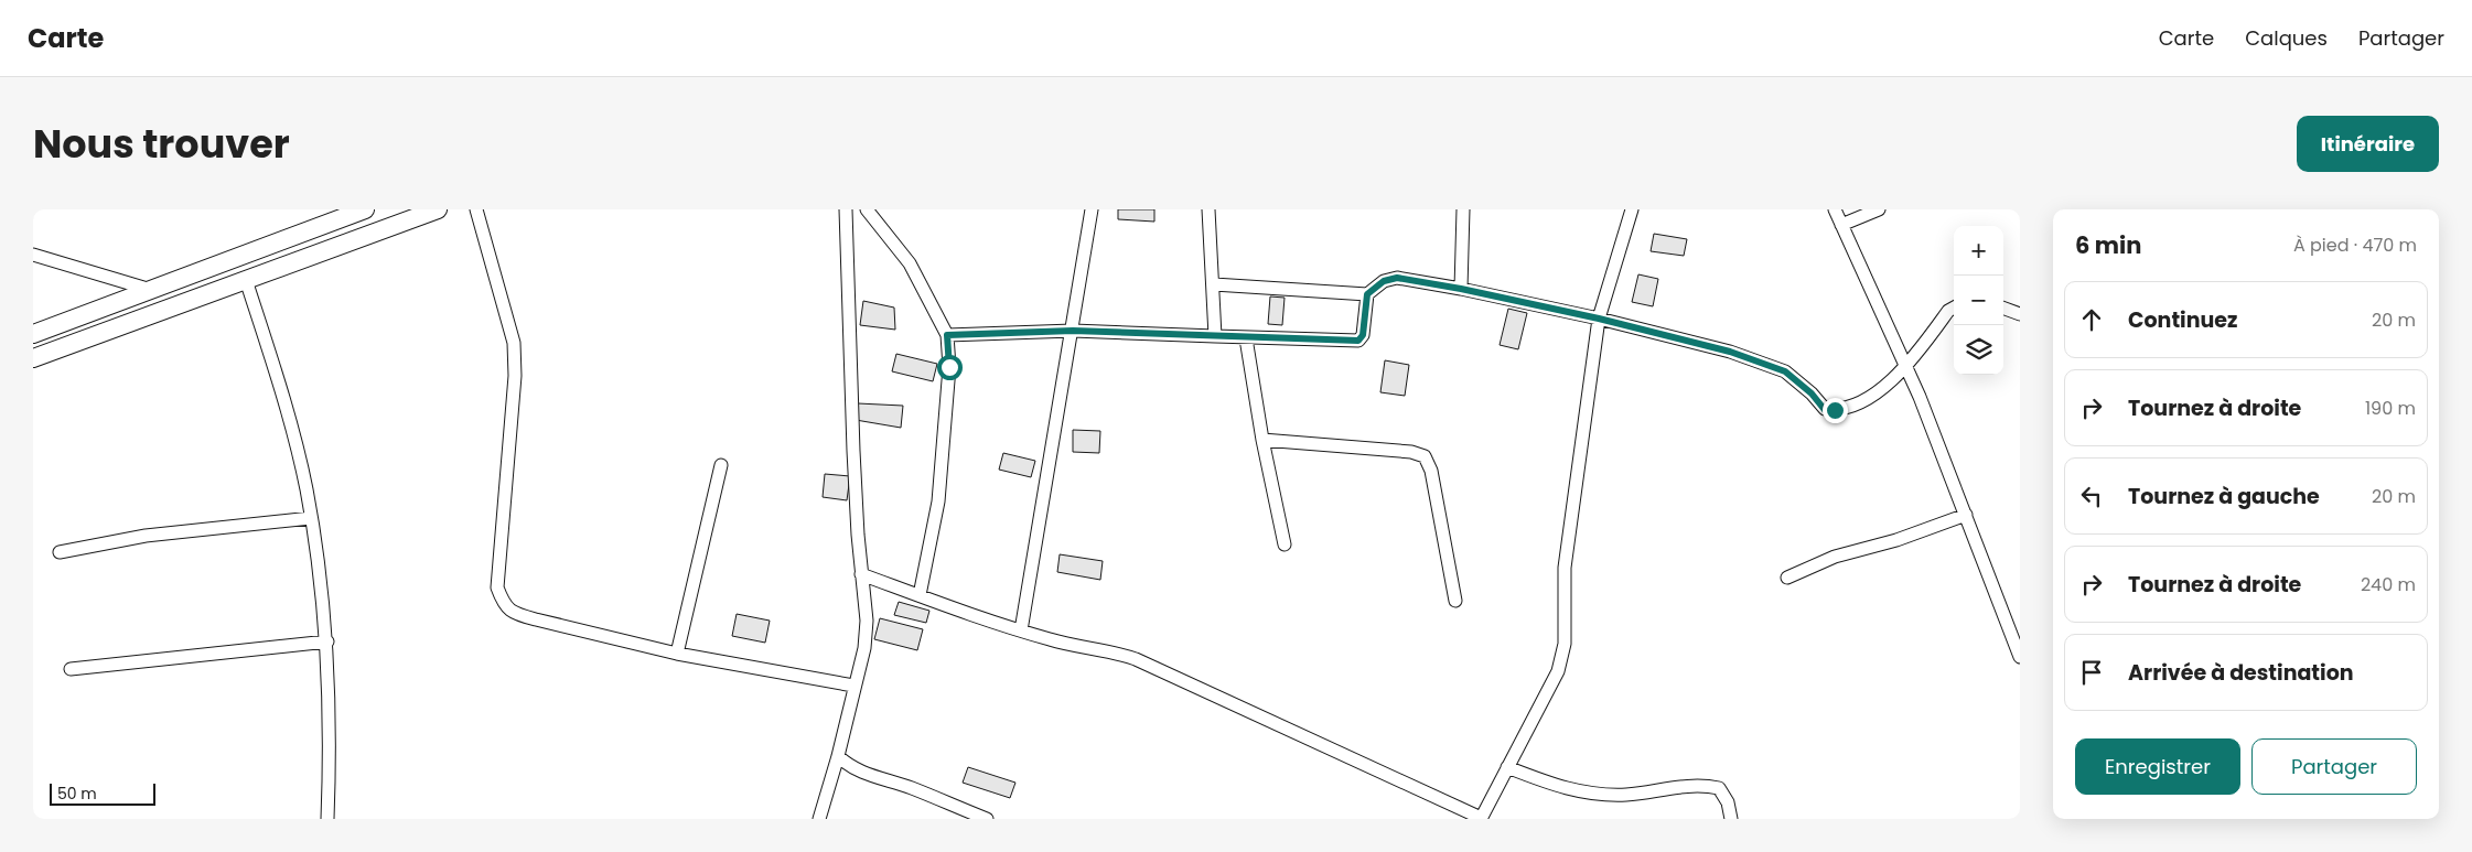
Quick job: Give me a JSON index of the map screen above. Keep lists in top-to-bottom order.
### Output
{
  "scale_bar": "50 m",
  "page": {
    "header": "Carte",
    "nav": ["Carte", "Calques", "Partager"],
    "title": "Nous trouver",
    "buttons": [
      "Itinéraire",
      ["Enregistrer", "Partager"]
    ],
    "heading": ["6 min", "À pied · 470 m"],
    "map_buttons": ["+", "−"],
    "list": [
      ["Continuez", "20 m"],
      ["Tournez à droite", "190 m"],
      ["Tournez à gauche", "20 m"],
      ["Tournez à droite", "240 m"],
      "Arrivée à destination"
    ],
    "scale": "50 m"
  }
}
